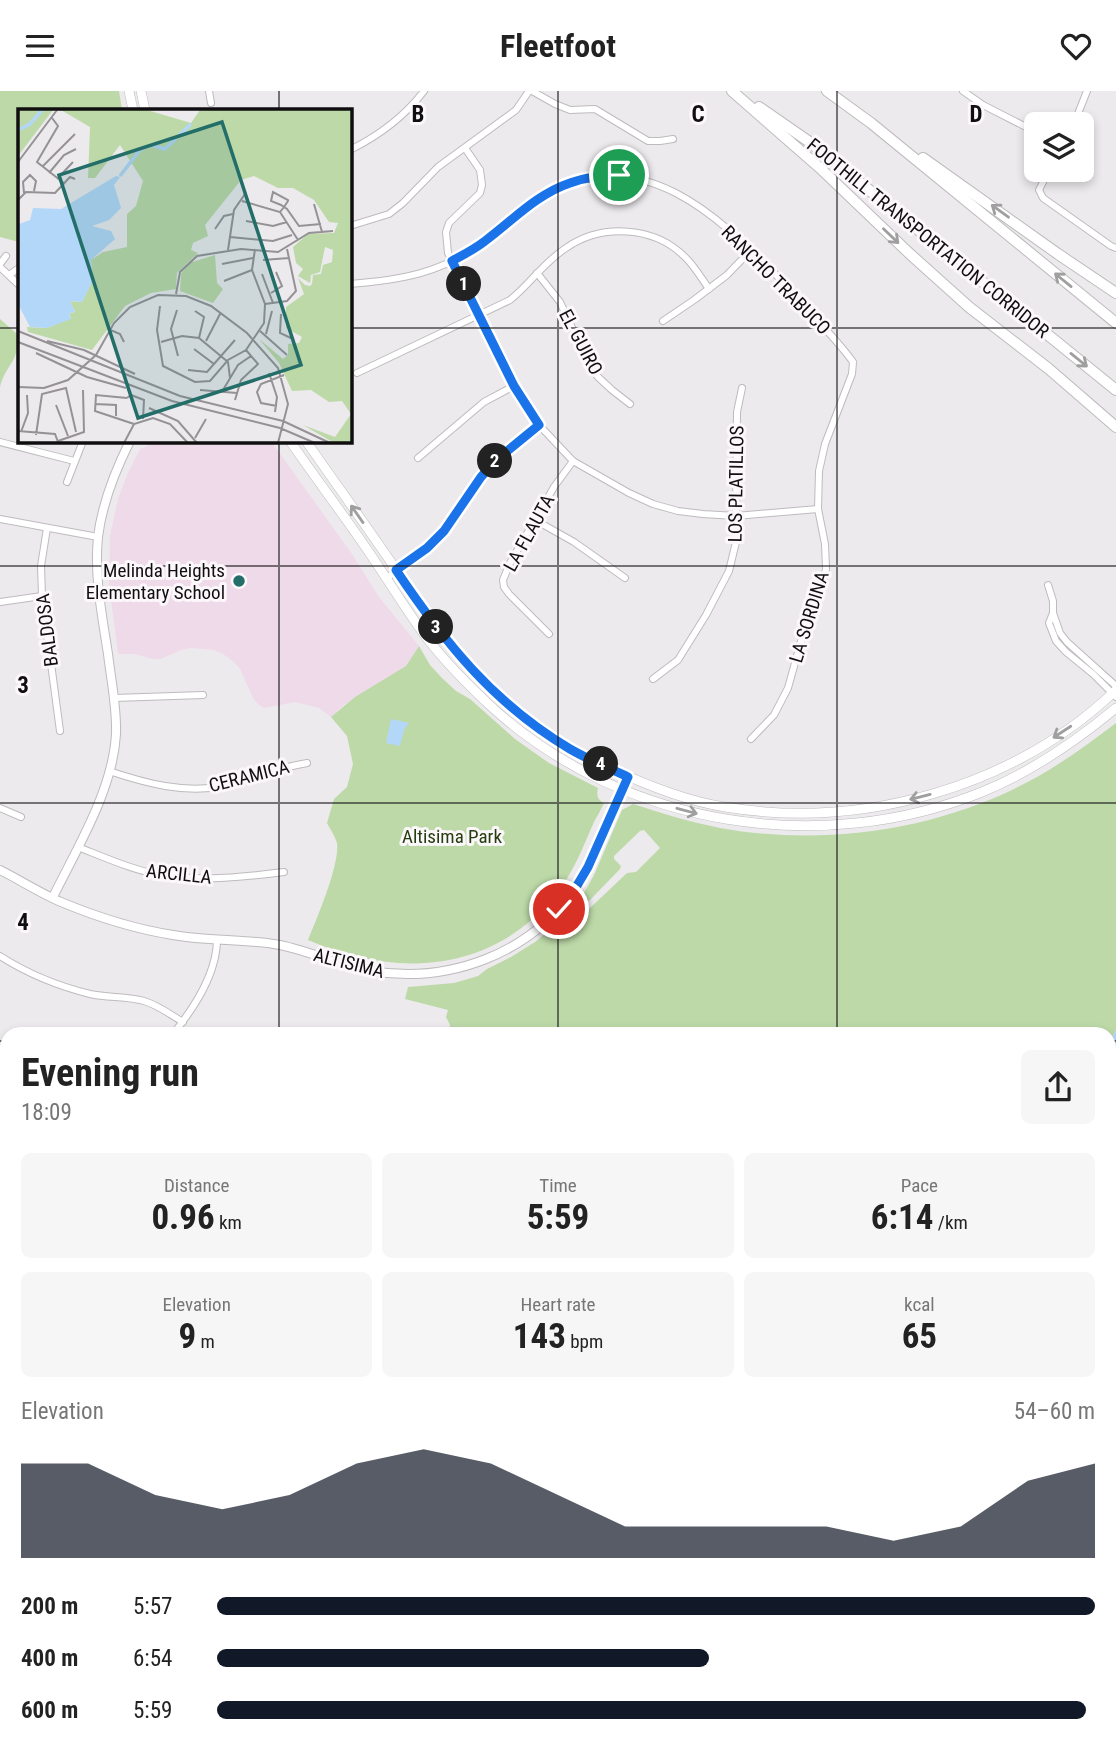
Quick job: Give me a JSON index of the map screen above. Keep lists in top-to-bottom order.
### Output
{
  "streets": {
    "highway": ["FOOTHILL TRANSPORTATION CORRIDOR"],
    "street": [
      "RANCHO TRABUCO",
      "EL GUIRO",
      "LOS PLATILLOS",
      "LA FLAUTA",
      "LA SORDINA",
      "BALDOSA",
      "CERAMICA",
      "ARCILLA",
      "ALTISIMA"
    ]
  },
  "crossings": [
    ["RANCHO TRABUCO", "LA SORDINA"]
  ],
  "parks": ["Altisima Park"],
  "places": ["Melinda Heights Elementary School"],
  "page": {
    "header": "Fleetfoot",
    "pins": [
      "1",
      "2",
      "3",
      "4"
    ],
    "heading": ["Evening run", "18:09"],
    "stats": [
      ["Distance", "0.96 km"],
      ["Time", "5:59"],
      ["Pace", "6:14 /km"],
      ["Elevation", "9 m"],
      ["Heart rate", "143 bpm"],
      ["kcal", "65"]
    ],
    "chart": ["Elevation", "54–60 m"],
    "list": [
      {
        "name": "200 m",
        "note": "5:57"
      },
      {
        "name": "400 m",
        "note": "6:54"
      },
      {
        "name": "600 m",
        "note": "5:59"
      }
    ]
  },
  "grid": {
    "columns": ["B", "C", "D"],
    "rows": ["3", "4"]
  }
}
